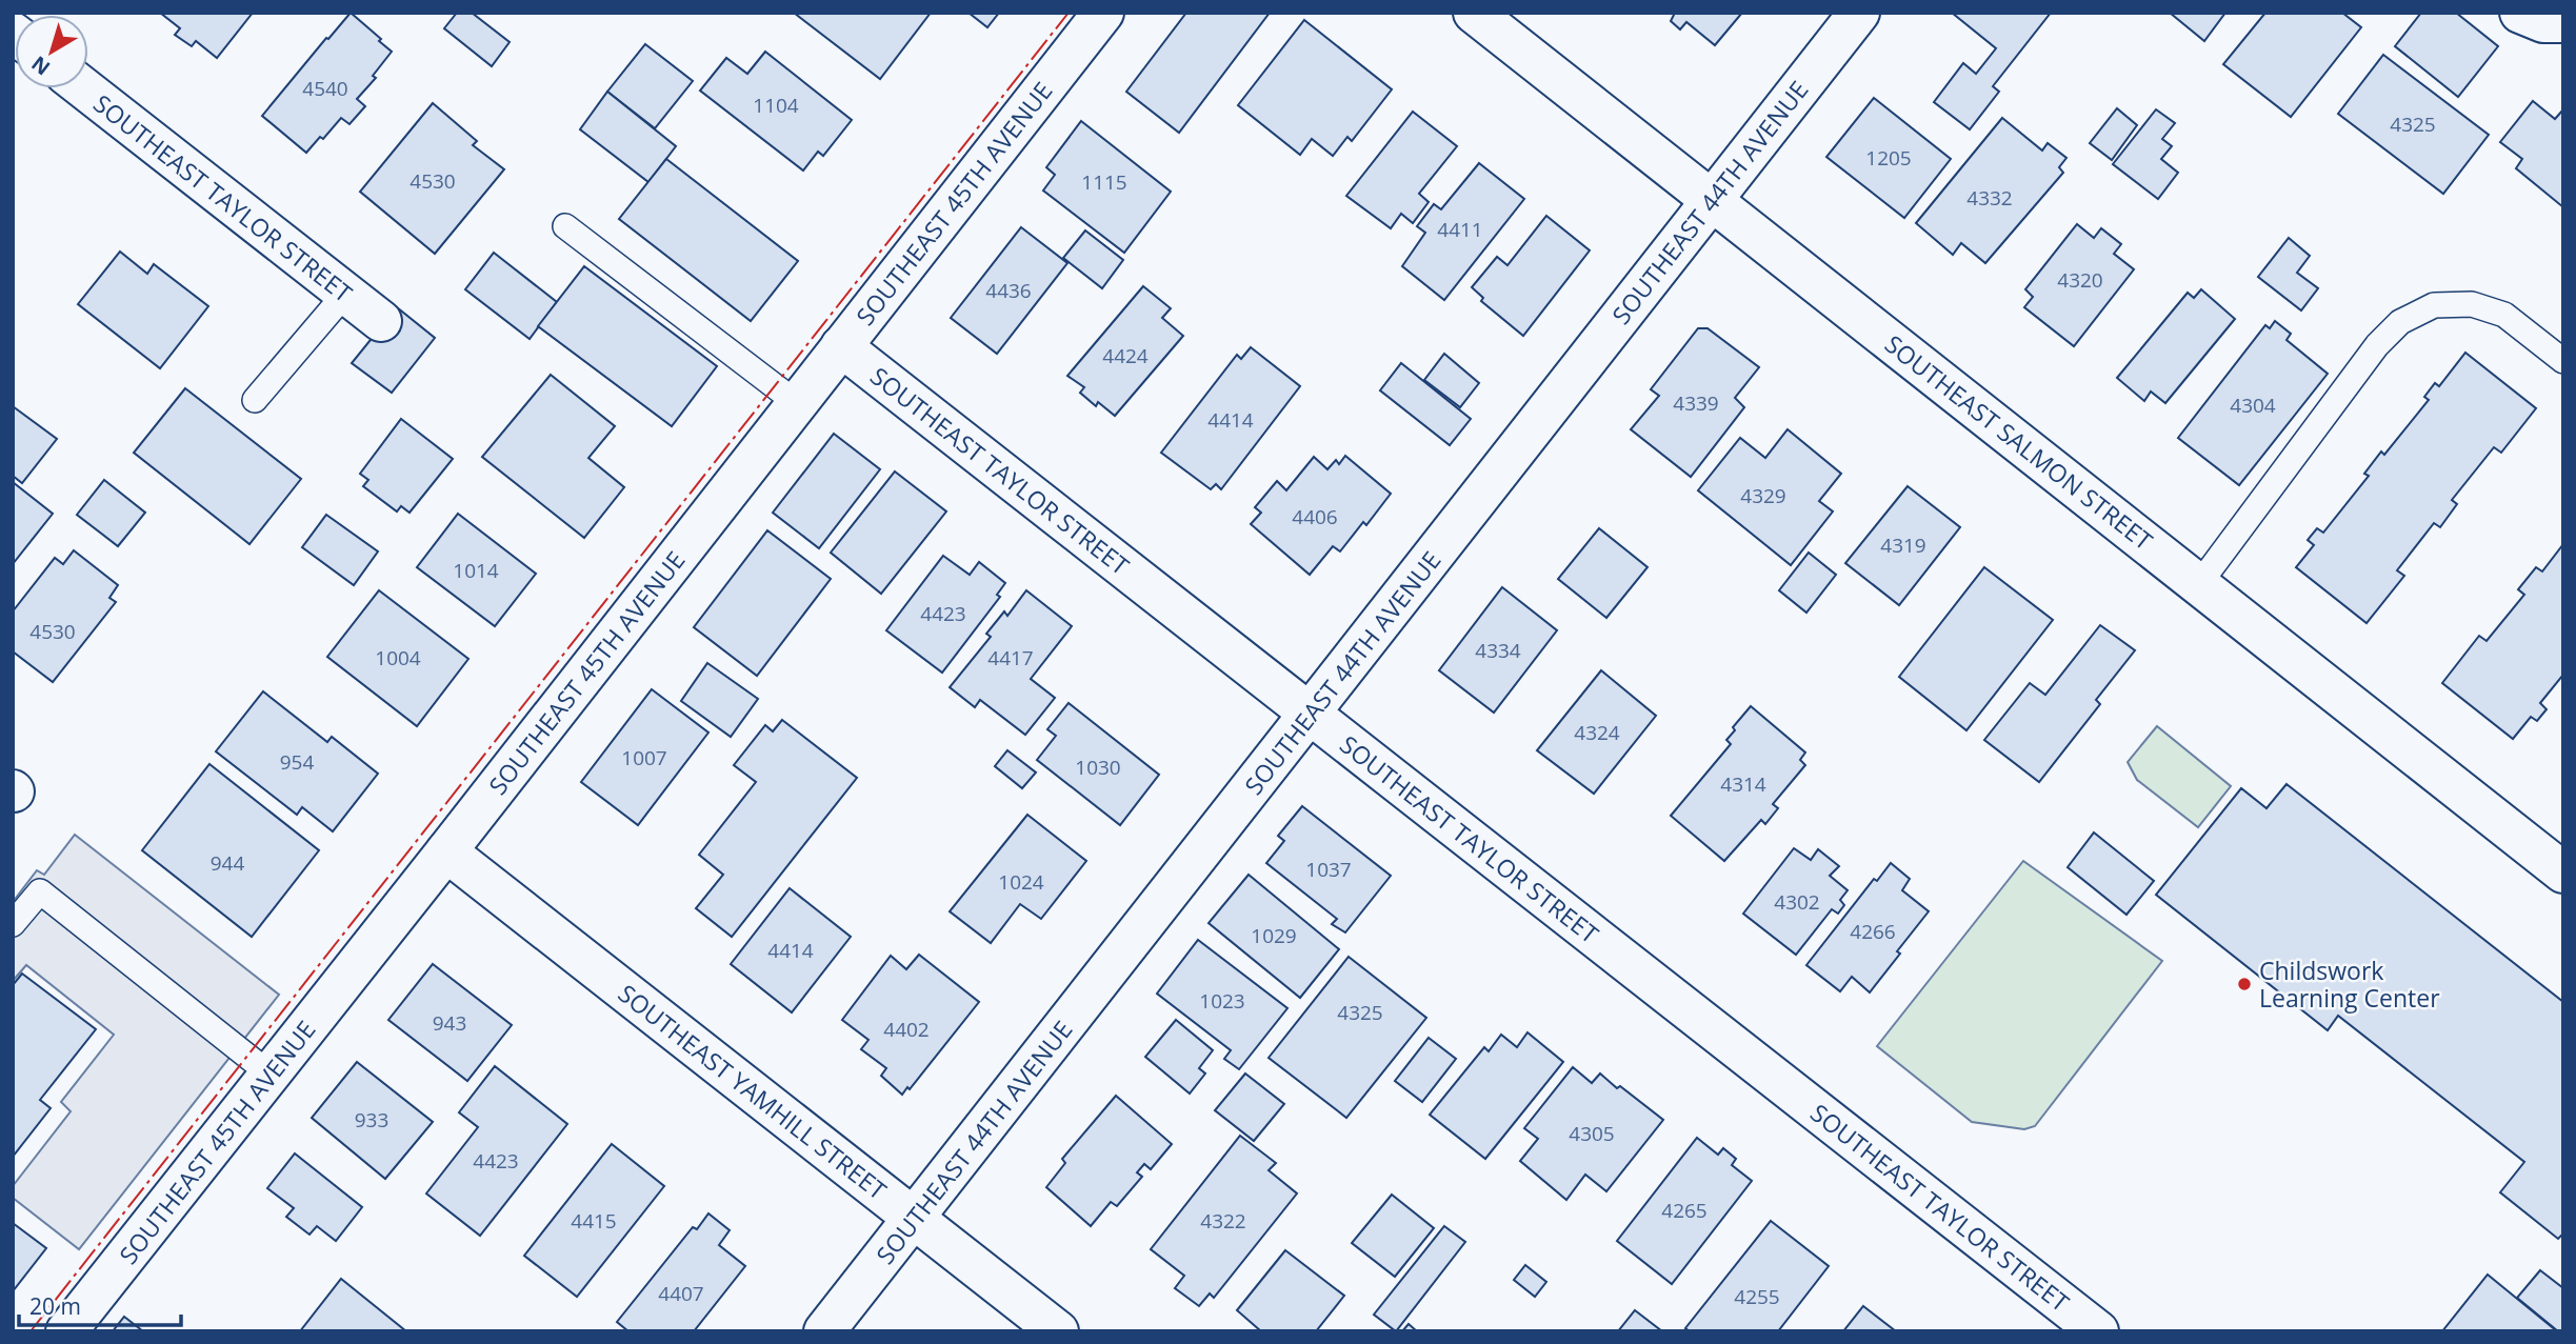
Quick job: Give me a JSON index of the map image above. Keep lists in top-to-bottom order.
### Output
{
  "streets": {
    "street": [
      "SOUTHEAST TAYLOR STREET",
      "SOUTHEAST 44TH AVENUE",
      "SOUTHEAST 45TH AVENUE",
      "SOUTHEAST SALMON STREET",
      "SOUTHEAST YAMHILL STREET"
    ]
  },
  "crossings": [
    ["SOUTHEAST TAYLOR STREET", "SOUTHEAST 44TH AVENUE"],
    ["SOUTHEAST TAYLOR STREET", "SOUTHEAST 45TH AVENUE"],
    ["SOUTHEAST 44TH AVENUE", "SOUTHEAST SALMON STREET"],
    ["SOUTHEAST 44TH AVENUE", "SOUTHEAST YAMHILL STREET"],
    ["SOUTHEAST 45TH AVENUE", "SOUTHEAST YAMHILL STREET"]
  ],
  "places": ["Childswork Learning Center"],
  "house_numbers": [
    "4540",
    "1104",
    "4325",
    "1205",
    "4530",
    "1115",
    "4332",
    "4411",
    "4320",
    "4436",
    "4424",
    "4339",
    "4304",
    "4414",
    "4329",
    "4406",
    "4319",
    "1014",
    "4423",
    "4530",
    "4334",
    "1004",
    "4417",
    "4324",
    "1007",
    "954",
    "1030",
    "4314",
    "944",
    "1037",
    "1024",
    "4302",
    "4266",
    "1029",
    "4414",
    "1023",
    "4325",
    "943",
    "4402",
    "933",
    "4305",
    "4423",
    "4265",
    "4415",
    "4322",
    "4407",
    "4255"
  ],
  "scale_bar": "20 m",
  "north": "bottom left"
}
